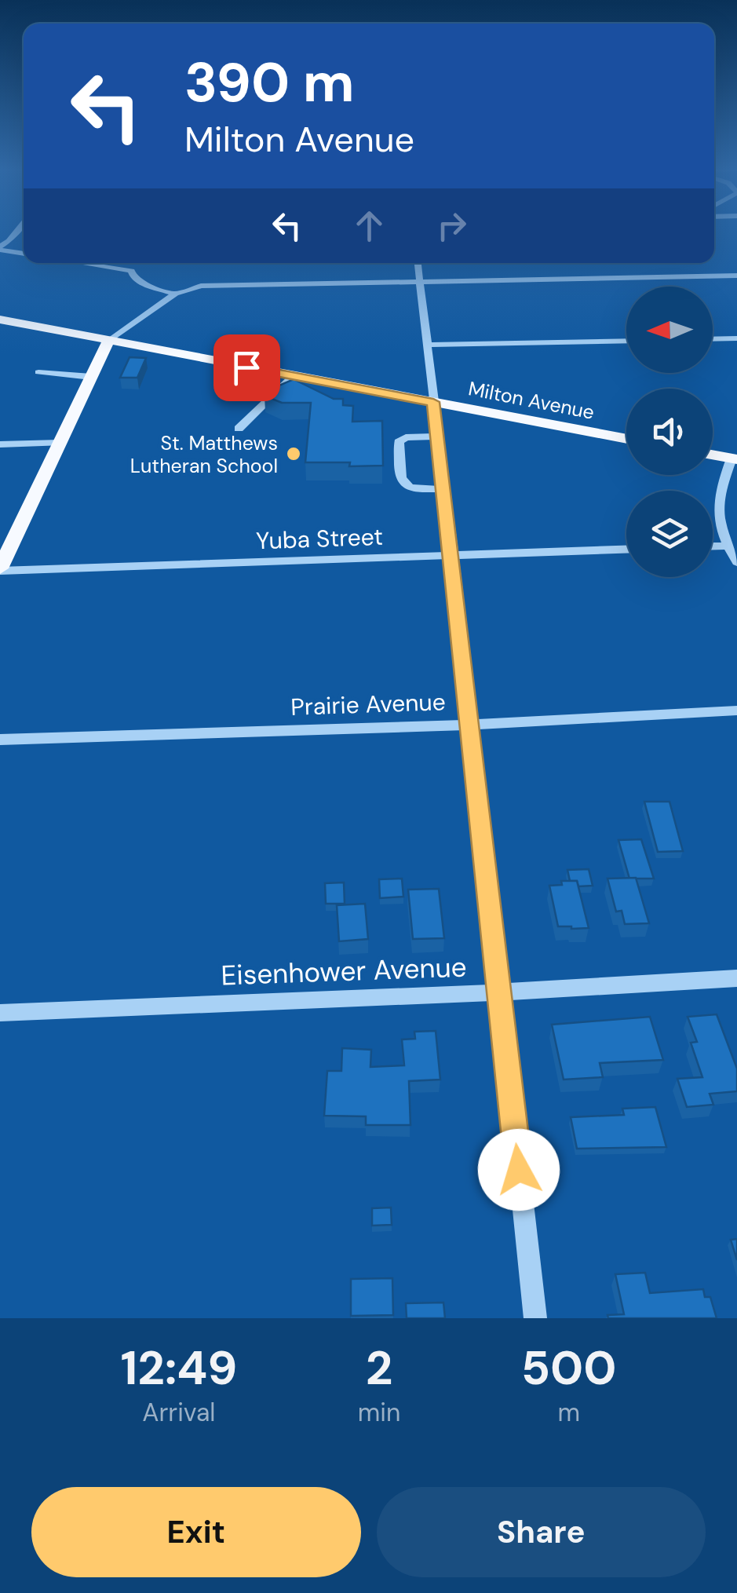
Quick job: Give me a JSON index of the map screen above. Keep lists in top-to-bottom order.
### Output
{
  "streets": {
    "main road": ["Milton Avenue"],
    "street": ["Yuba Street", "Prairie Avenue", "Eisenhower Avenue"]
  },
  "places": ["St. Matthews Lutheran School"],
  "north": "left",
  "page": {
    "turn": ["390 m", "Milton Avenue"],
    "eta": [
      "12:49",
      "Arrival",
      "2",
      "min",
      "500",
      "m"
    ],
    "buttons": ["Exit", "Share"]
  }
}
